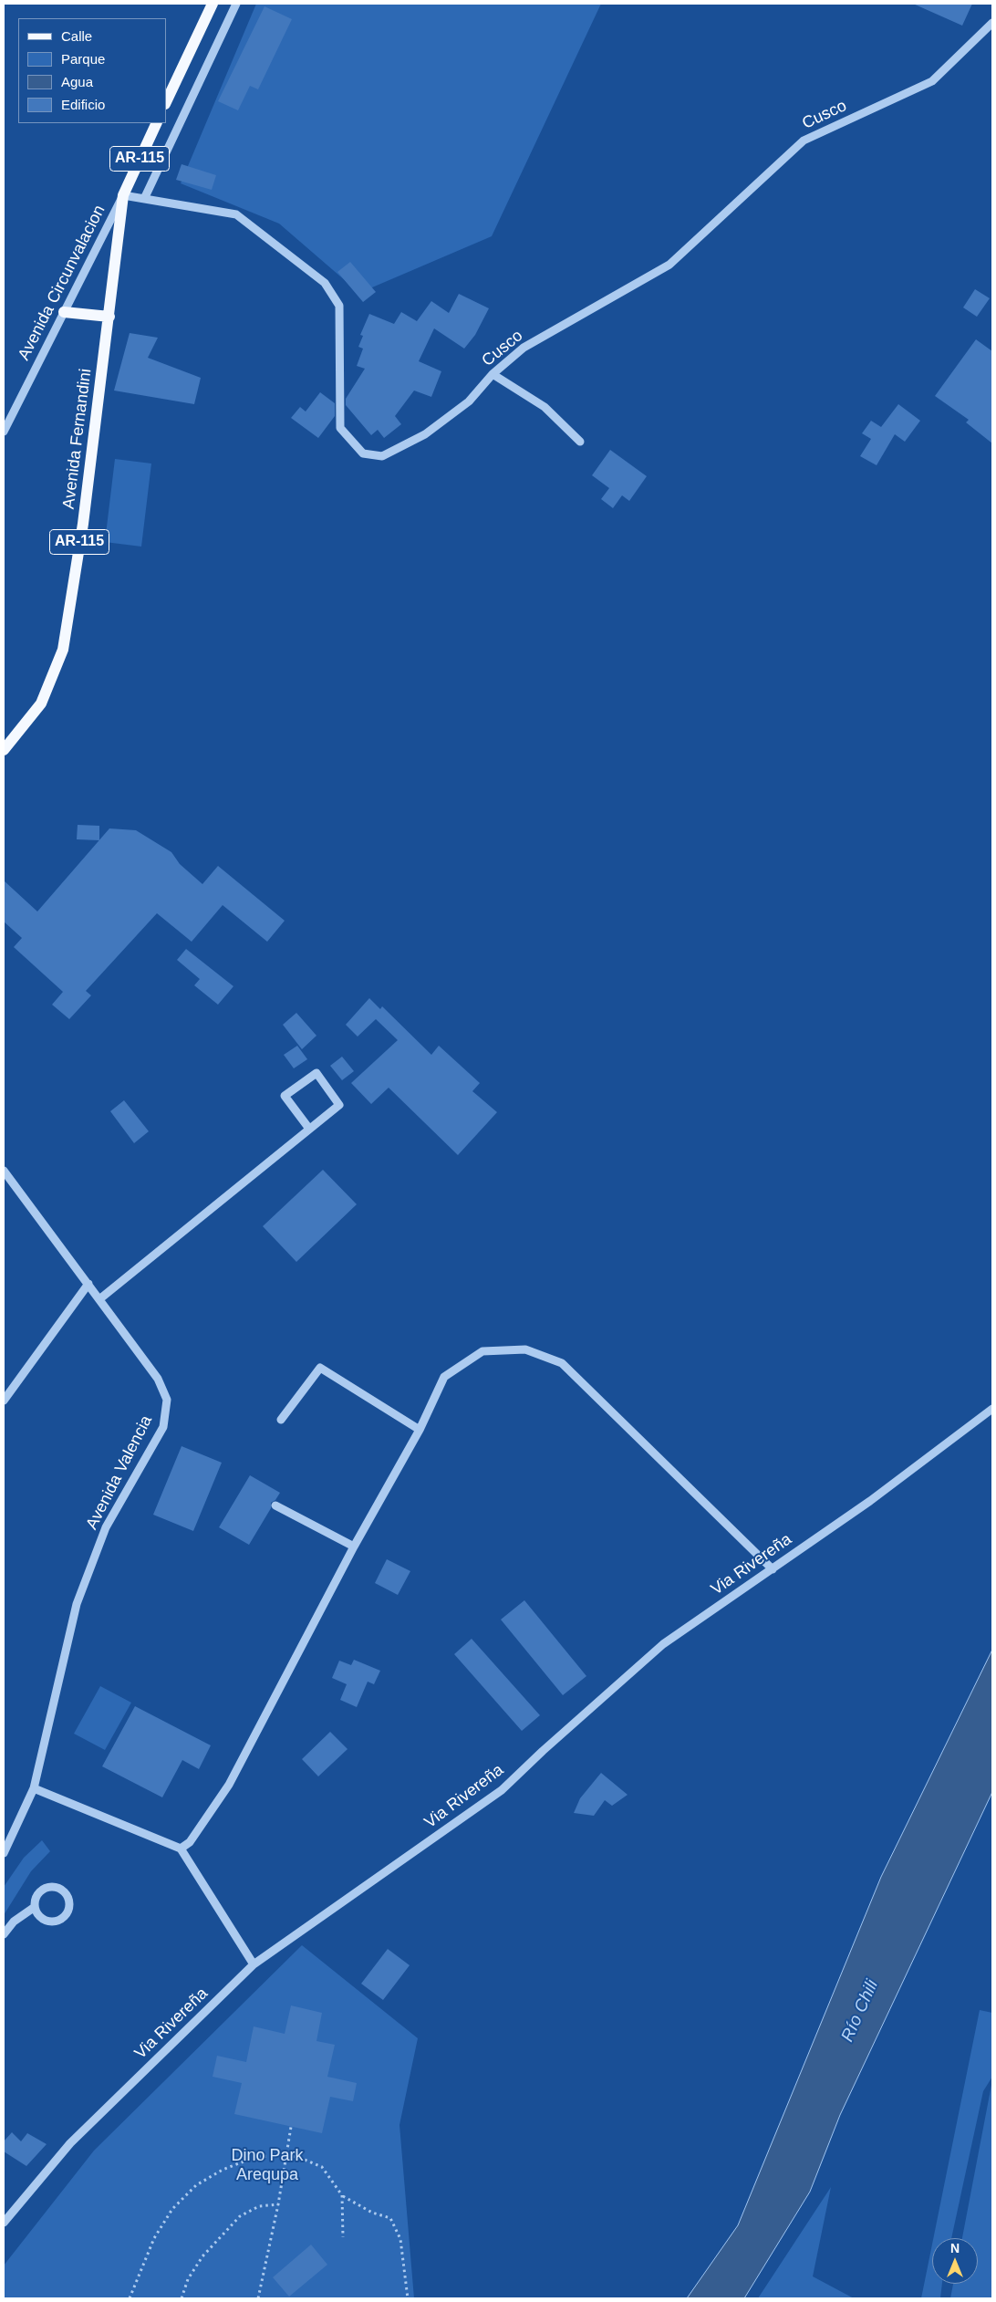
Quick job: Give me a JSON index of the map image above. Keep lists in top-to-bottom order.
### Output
{
  "streets": {
    "main road": ["AR-115", "Avenida Fernandini"],
    "street": [
      "Cusco",
      "Avenida Circunvalacion",
      "Avenida Valencia",
      "Via Rivereña"
    ]
  },
  "crossings": [
    ["Cusco", "Avenida Circunvalacion"],
    ["Cusco", "Avenida Fernandini"],
    ["Avenida Circunvalacion", "Avenida Fernandini"]
  ],
  "water": ["Río Chili"],
  "parks": ["Dino Park Arequpa"],
  "legend": [
    "Calle",
    "Parque",
    "Agua",
    "Edificio"
  ],
  "north": "top"
}
